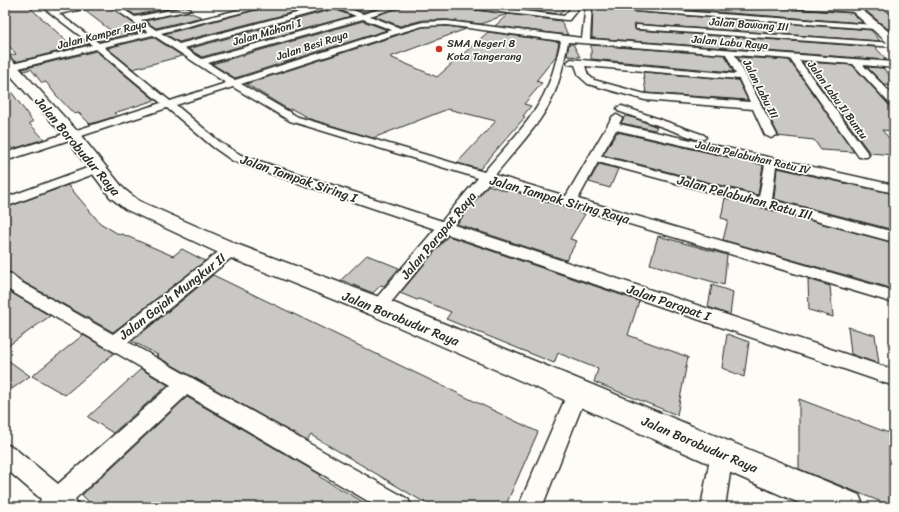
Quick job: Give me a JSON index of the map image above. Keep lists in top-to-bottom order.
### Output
{
  "streets": {
    "street": [
      "Jalan Bawang III",
      "Jalan Mahoni I",
      "Jalan Kamper Raya",
      "Jalan Labu Raya",
      "Jalan Besi Raya",
      "Jalan Labu III",
      "Jalan Labu II Buntu",
      "Jalan Borobudur Raya",
      "Jalan Pelabuhan Ratu IV",
      "Jalan Tampak Siring I",
      "Jalan Pelabuhan Ratu III",
      "Jalan Tampak Siring Raya",
      "Jalan Parapat Raya",
      "Jalan Gajah Mungkur II",
      "Jalan Parapat I"
    ]
  },
  "crossings": [
    ["Jalan Bawang III", "Jalan Labu Raya"],
    ["Jalan Mahoni I", "Jalan Tampak Siring Raya"],
    ["Jalan Kamper Raya", "Jalan Borobudur Raya"],
    ["Jalan Kamper Raya", "Jalan Tampak Siring I"],
    ["Jalan Kamper Raya", "Jalan Tampak Siring Raya"],
    ["Jalan Labu Raya", "Jalan Besi Raya"],
    ["Jalan Labu Raya", "Jalan Labu III"],
    ["Jalan Labu Raya", "Jalan Labu II Buntu"],
    ["Jalan Labu Raya", "Jalan Parapat Raya"],
    ["Jalan Besi Raya", "Jalan Borobudur Raya"],
    ["Jalan Besi Raya", "Jalan Tampak Siring I"],
    ["Jalan Besi Raya", "Jalan Tampak Siring Raya"],
    ["Jalan Besi Raya", "Jalan Parapat Raya"],
    ["Jalan Borobudur Raya", "Jalan Parapat Raya"],
    ["Jalan Borobudur Raya", "Jalan Gajah Mungkur II"],
    ["Jalan Tampak Siring I", "Jalan Parapat Raya"],
    ["Jalan Tampak Siring I", "Jalan Parapat I"],
    ["Jalan Tampak Siring Raya", "Jalan Parapat Raya"],
    ["Jalan Parapat Raya", "Jalan Parapat I"]
  ],
  "places": ["SMA Negeri 8 Kota Tangerang"]
}
